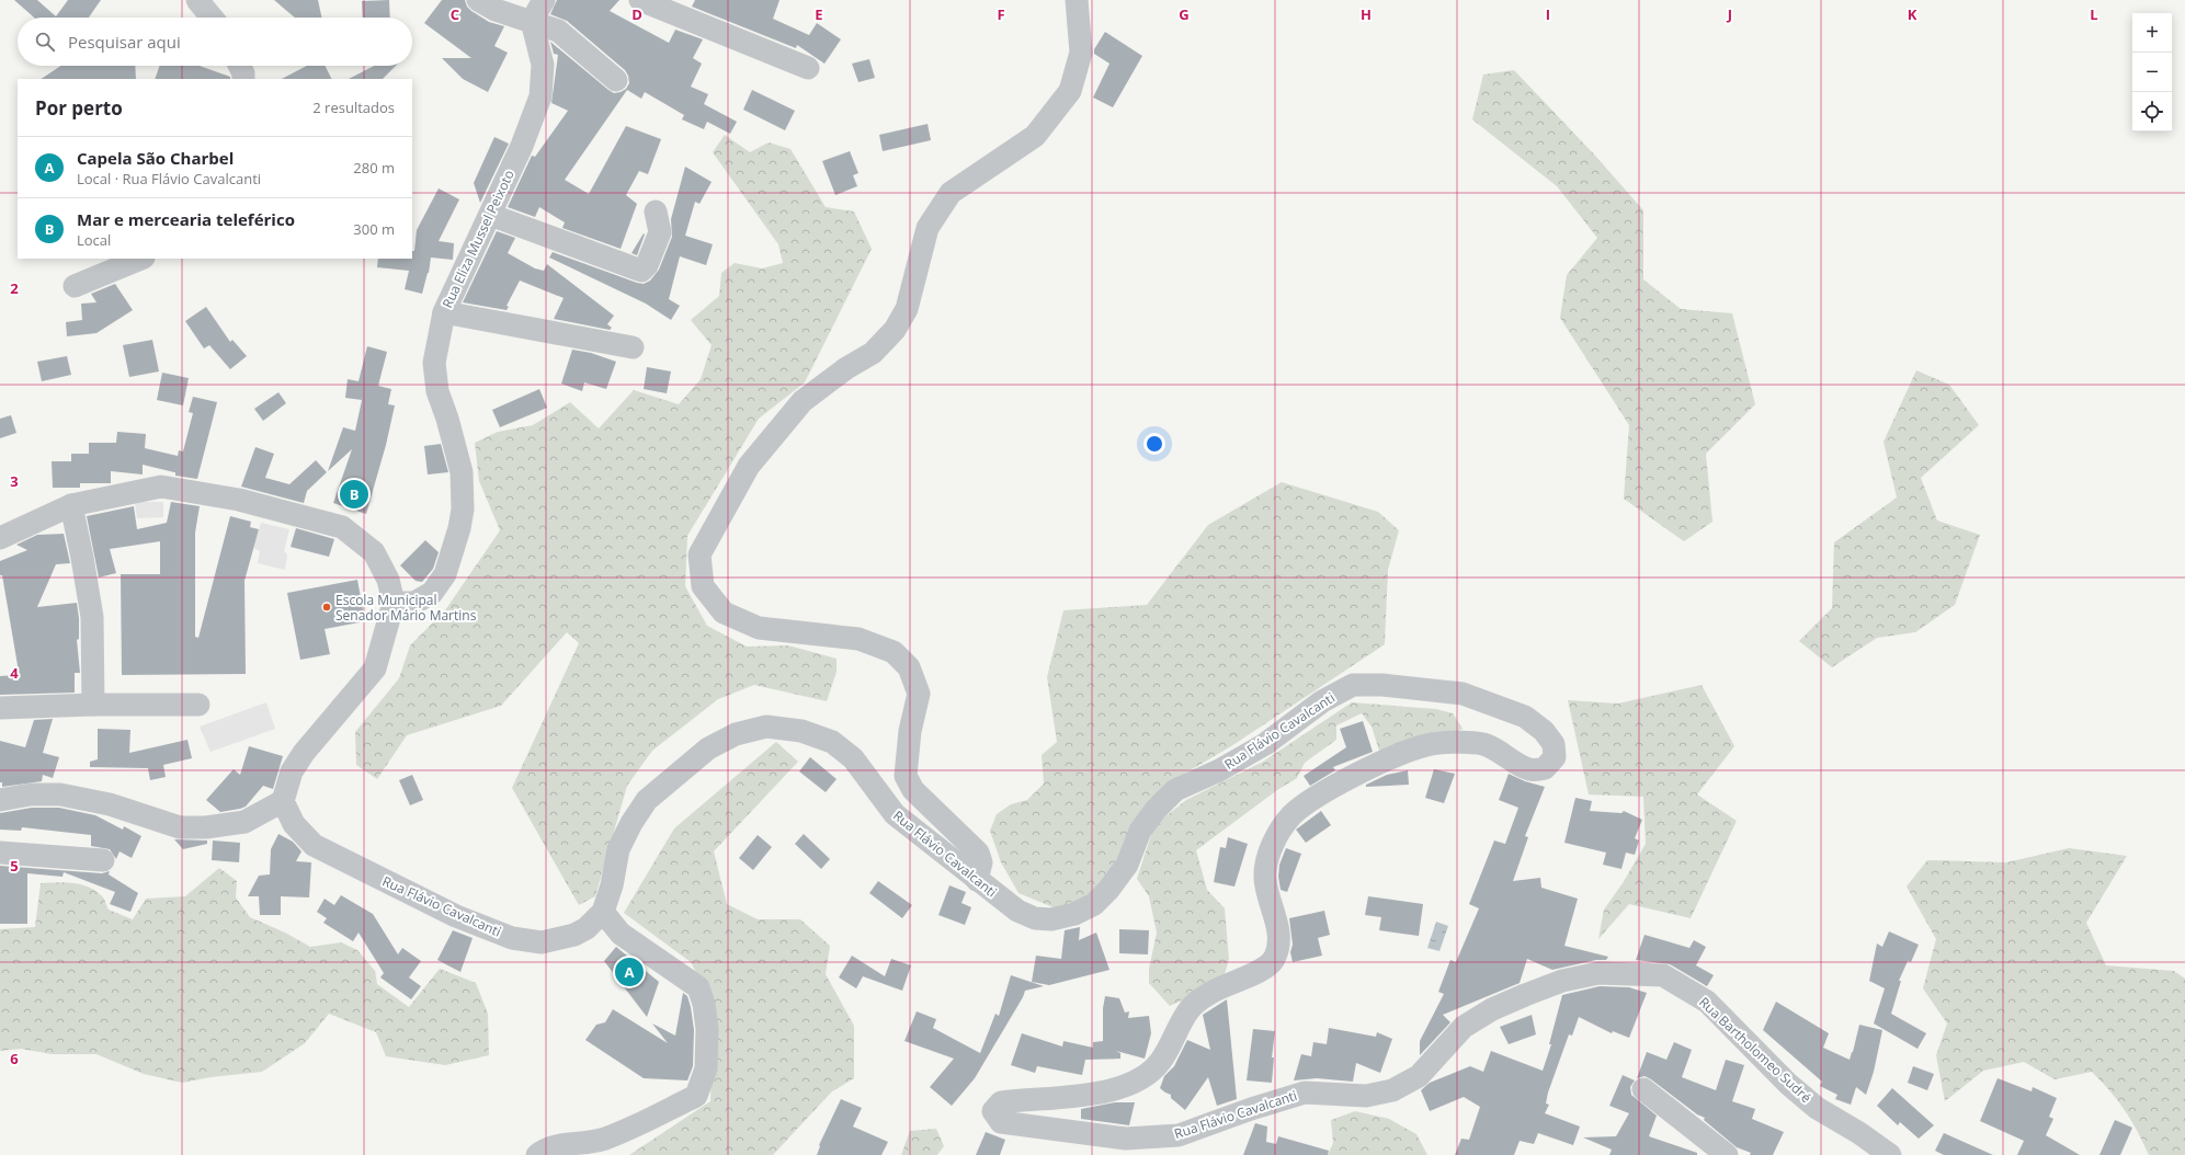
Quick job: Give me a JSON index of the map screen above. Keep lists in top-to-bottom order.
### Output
{
  "streets": {
    "street": ["Rua Eliza Mussel Peixoto", "Rua Flávio Cavalcanti", "Rua Bartholomeo Sudré"]
  },
  "crossings": [
    ["Rua Flávio Cavalcanti", "Rua Bartholomeo Sudré"]
  ],
  "places": ["Escola Municipal Senador Mário Martins"],
  "page": {
    "map_buttons": ["+", "−"],
    "search": "Pesquisar aqui",
    "heading": ["Por perto", "2 resultados"],
    "list": [
      {
        "mark": "A",
        "name": "Capela São Charbel",
        "note": "Local · Rua Flávio Cavalcanti",
        "value": "280 m"
      },
      {
        "mark": "B",
        "name": "Mar e mercearia teleférico",
        "note": "Local",
        "value": "300 m"
      }
    ],
    "pins": ["B", "A"]
  },
  "grid": {
    "columns": [
      "C",
      "D",
      "E",
      "F",
      "G",
      "H",
      "I",
      "J",
      "K",
      "L"
    ],
    "rows": [
      "2",
      "3",
      "4",
      "5",
      "6"
    ]
  }
}
